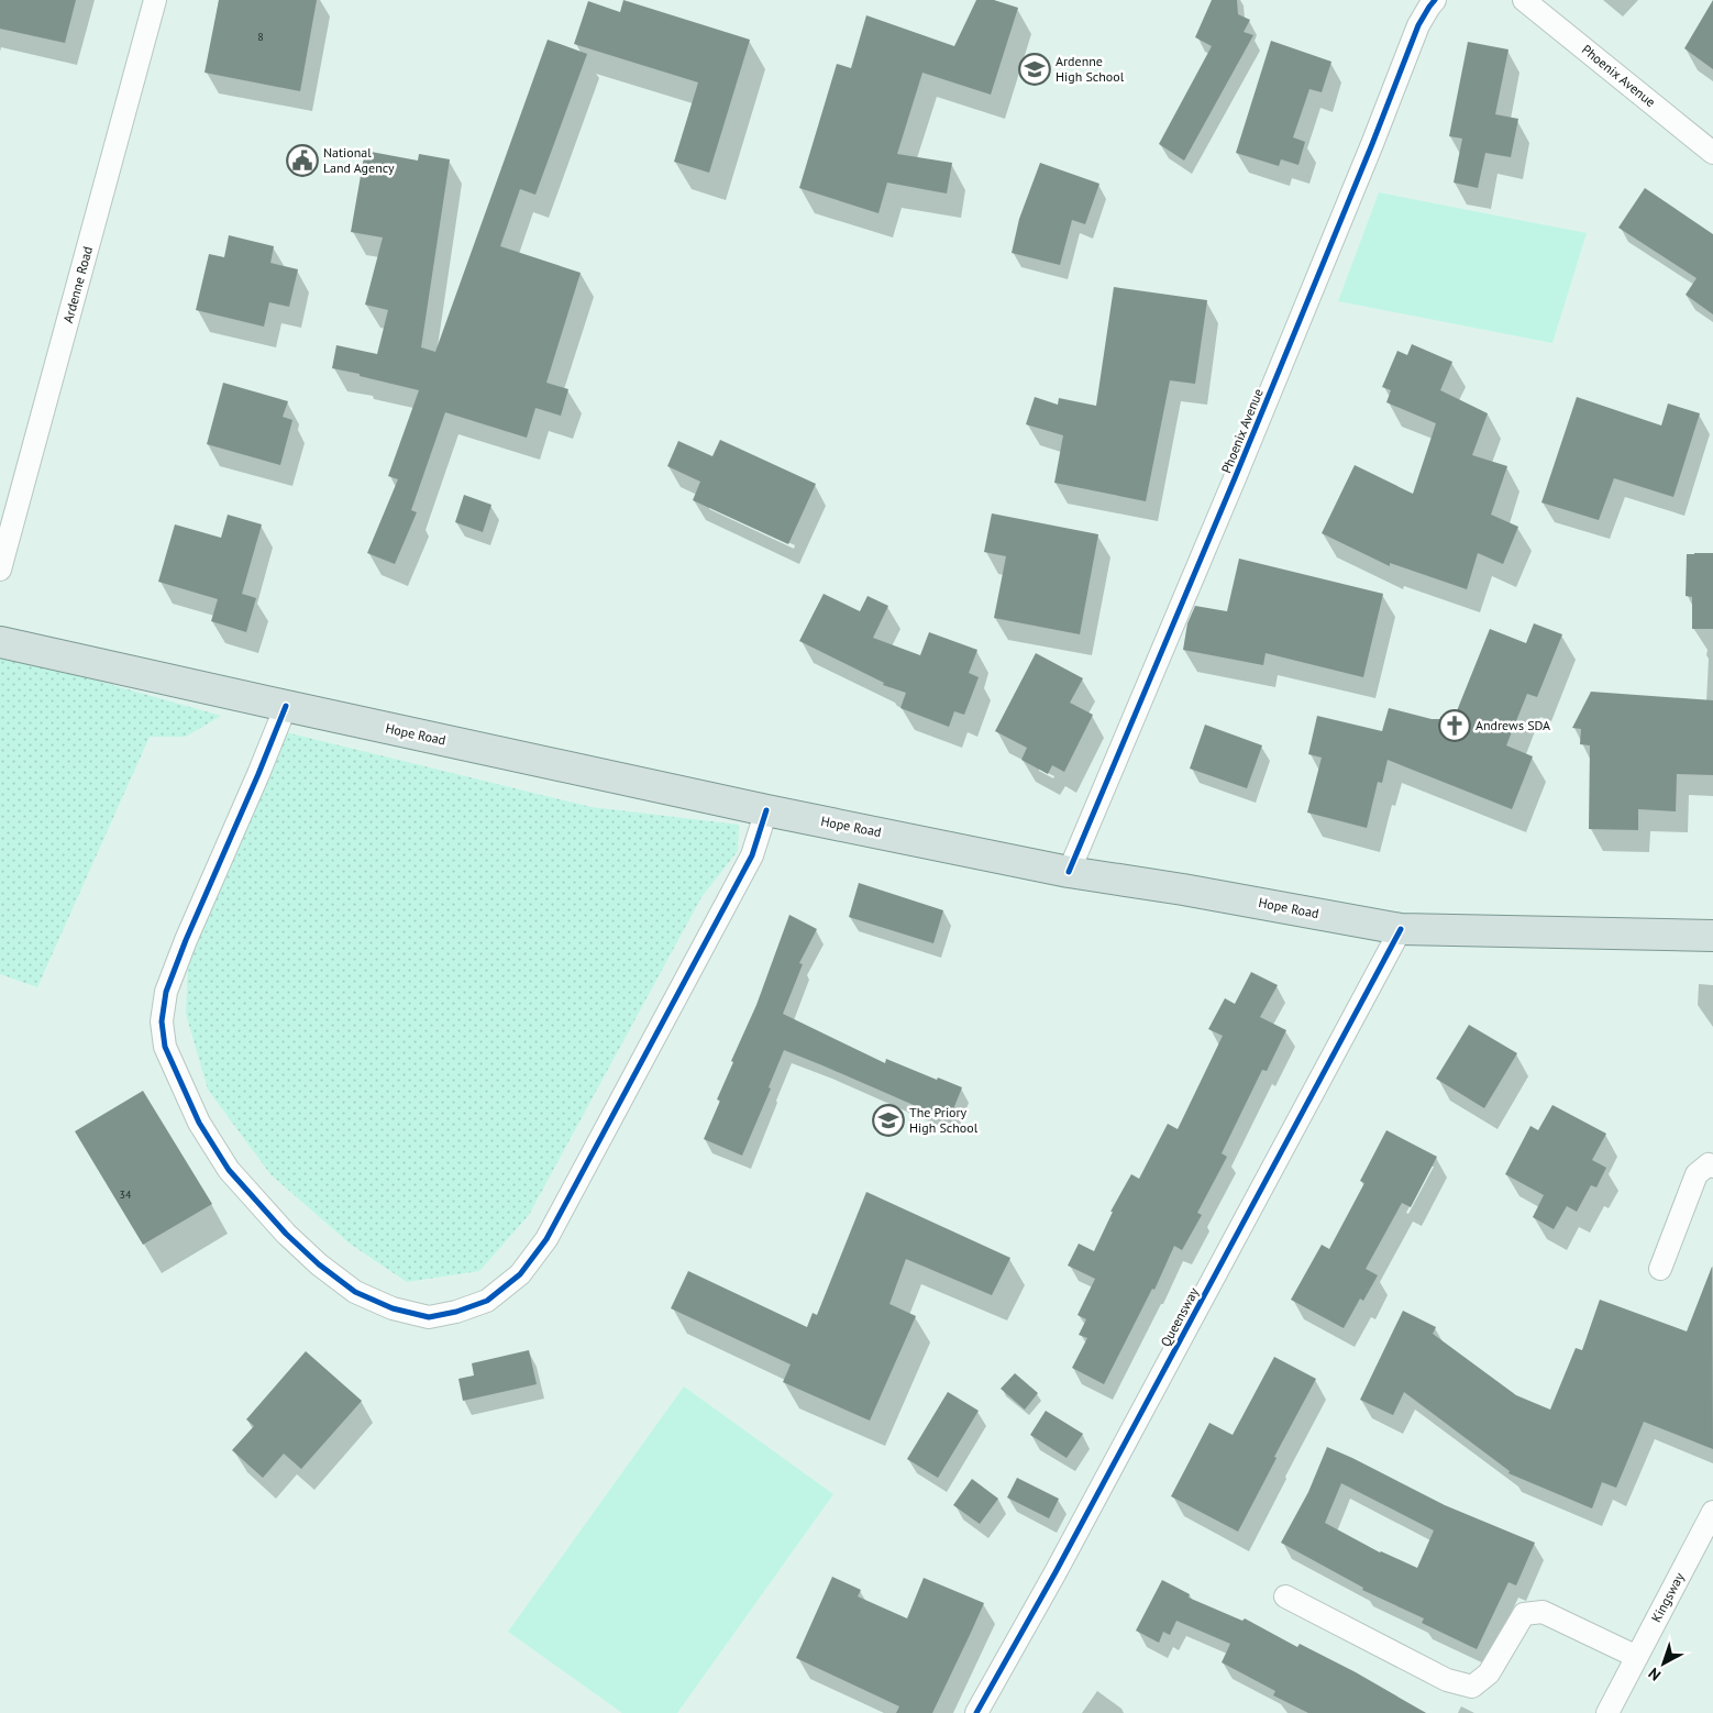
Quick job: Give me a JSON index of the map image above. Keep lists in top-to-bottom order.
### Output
{
  "streets": {
    "main road": ["Hope Road"],
    "street": [
      "Phoenix Avenue",
      "Ardenne Road",
      "Queensway",
      "Kingsway"
    ]
  },
  "crossings": [
    ["Phoenix Avenue", "Hope Road"],
    ["Hope Road", "Queensway"]
  ],
  "places": {
    "school or university": ["Ardenne High School", "The Priory High School"],
    "public building": ["National Land Agency"],
    "church": ["Andrews SDA"]
  },
  "house_numbers": ["8", "34"],
  "north": "bottom left"
}
